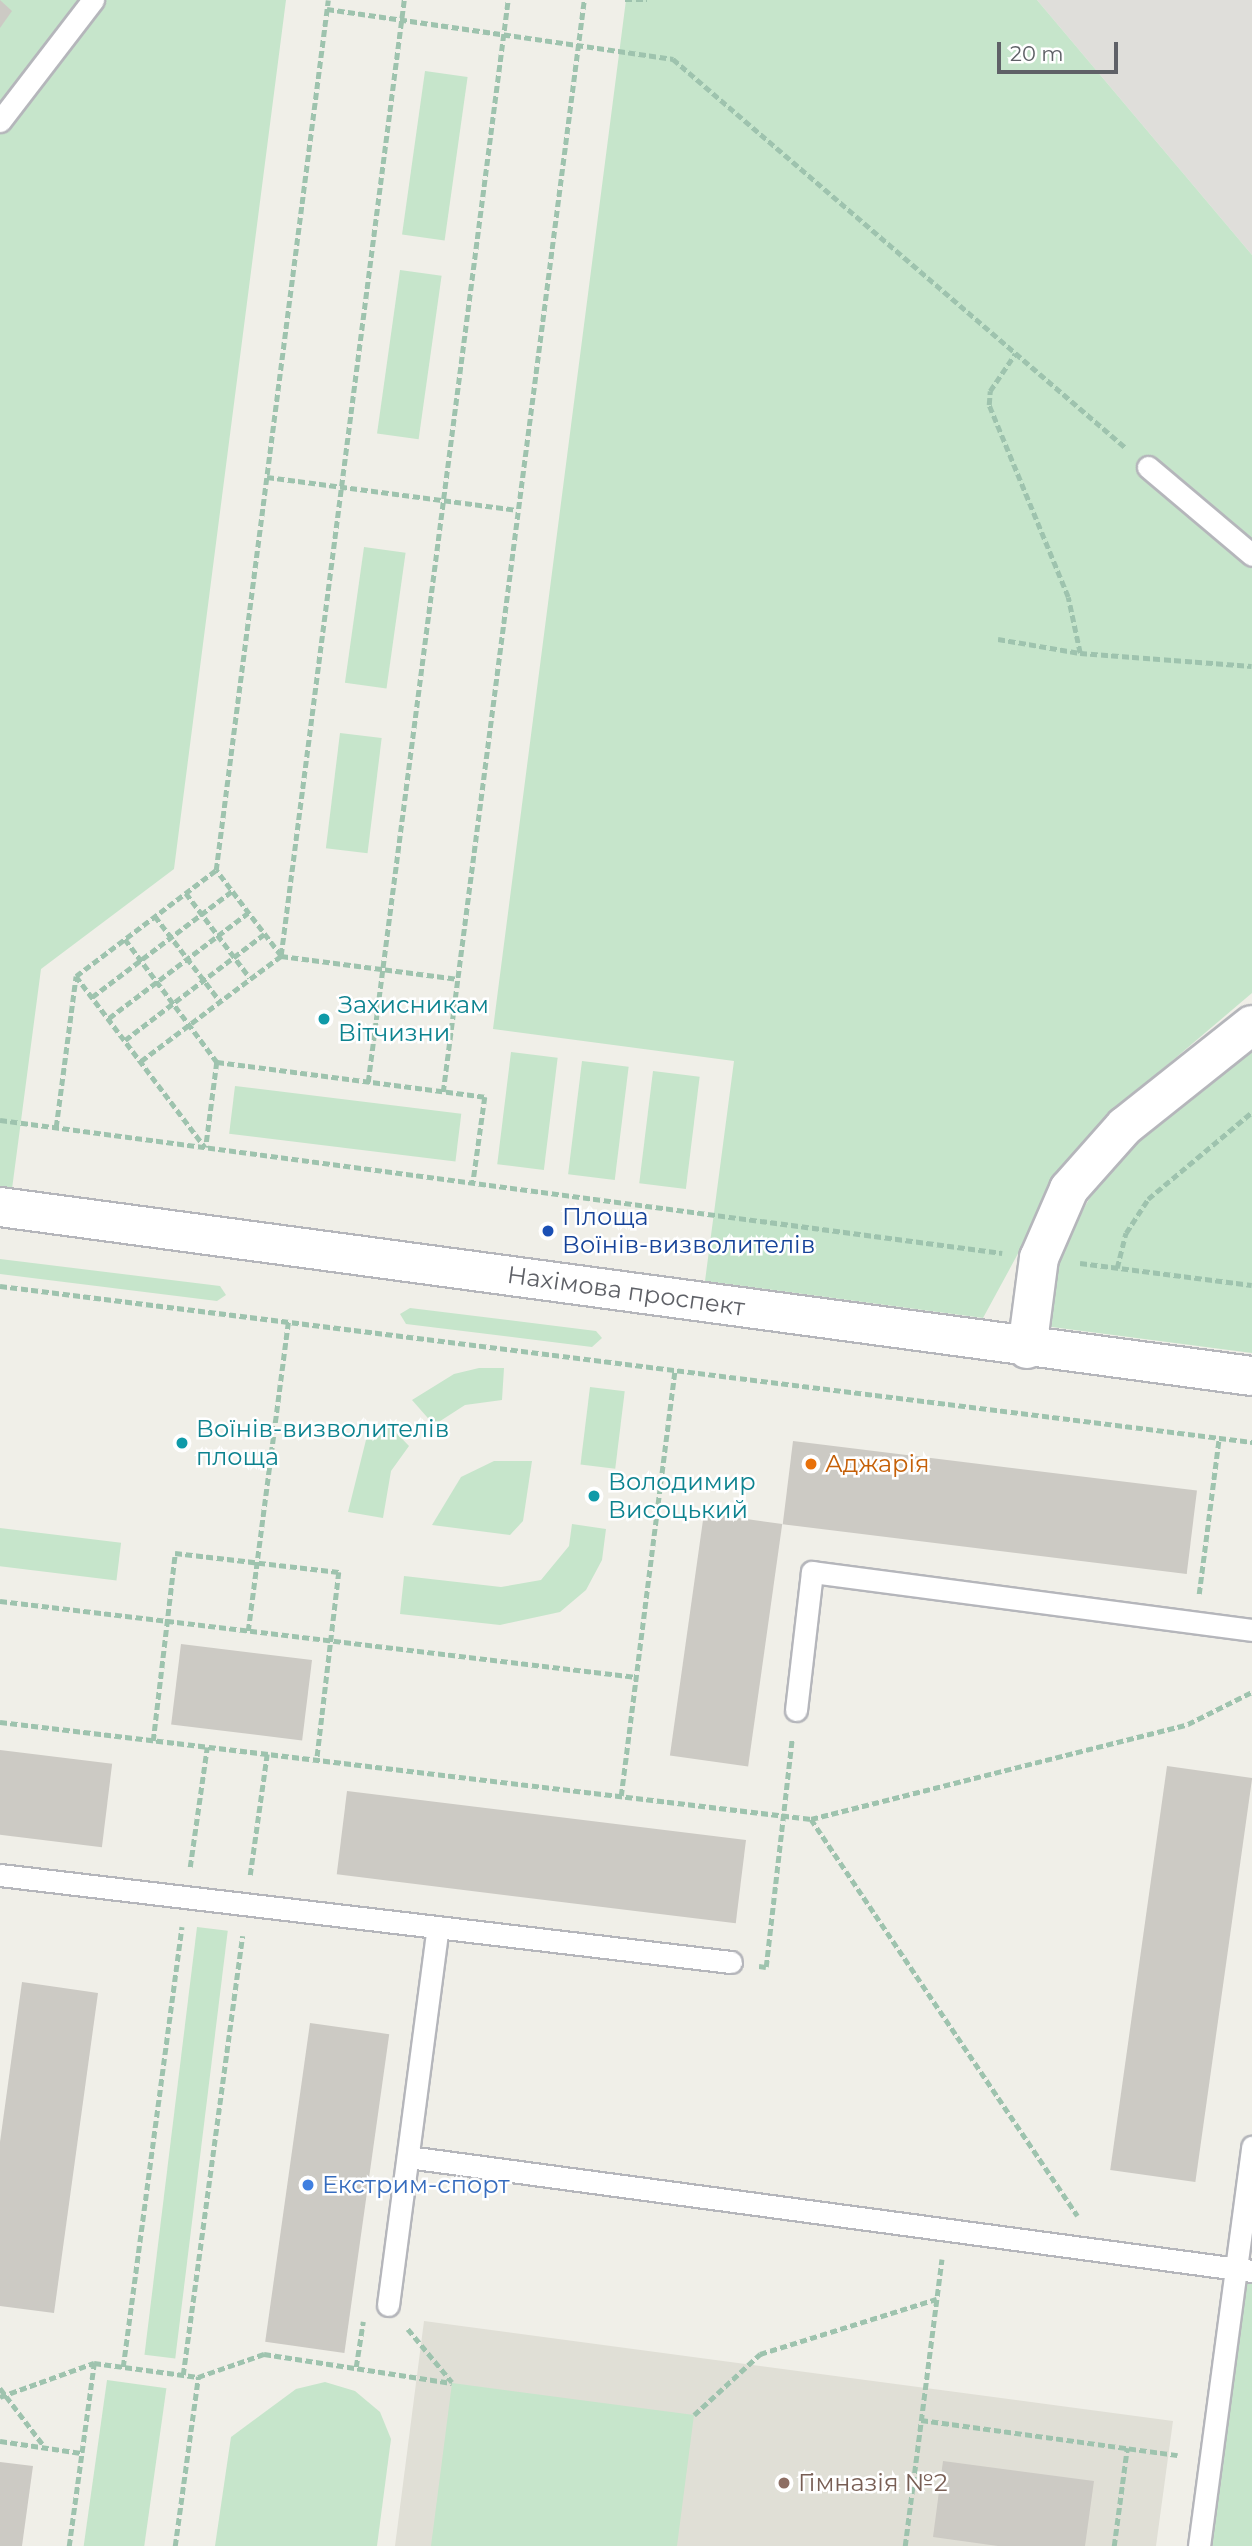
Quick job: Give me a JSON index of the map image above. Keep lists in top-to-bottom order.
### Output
{
  "streets": {
    "main road": ["Нахімова проспект"]
  },
  "places": [
    "Захисникам Вітчизни",
    "Площа Воїнів-визволителів",
    "Воїнів-визволителів площа",
    "Аджарія",
    "Володимир Висоцький",
    "Екстрим-спорт",
    "Гімназія №2"
  ],
  "scale_bar": "20 m"
}
